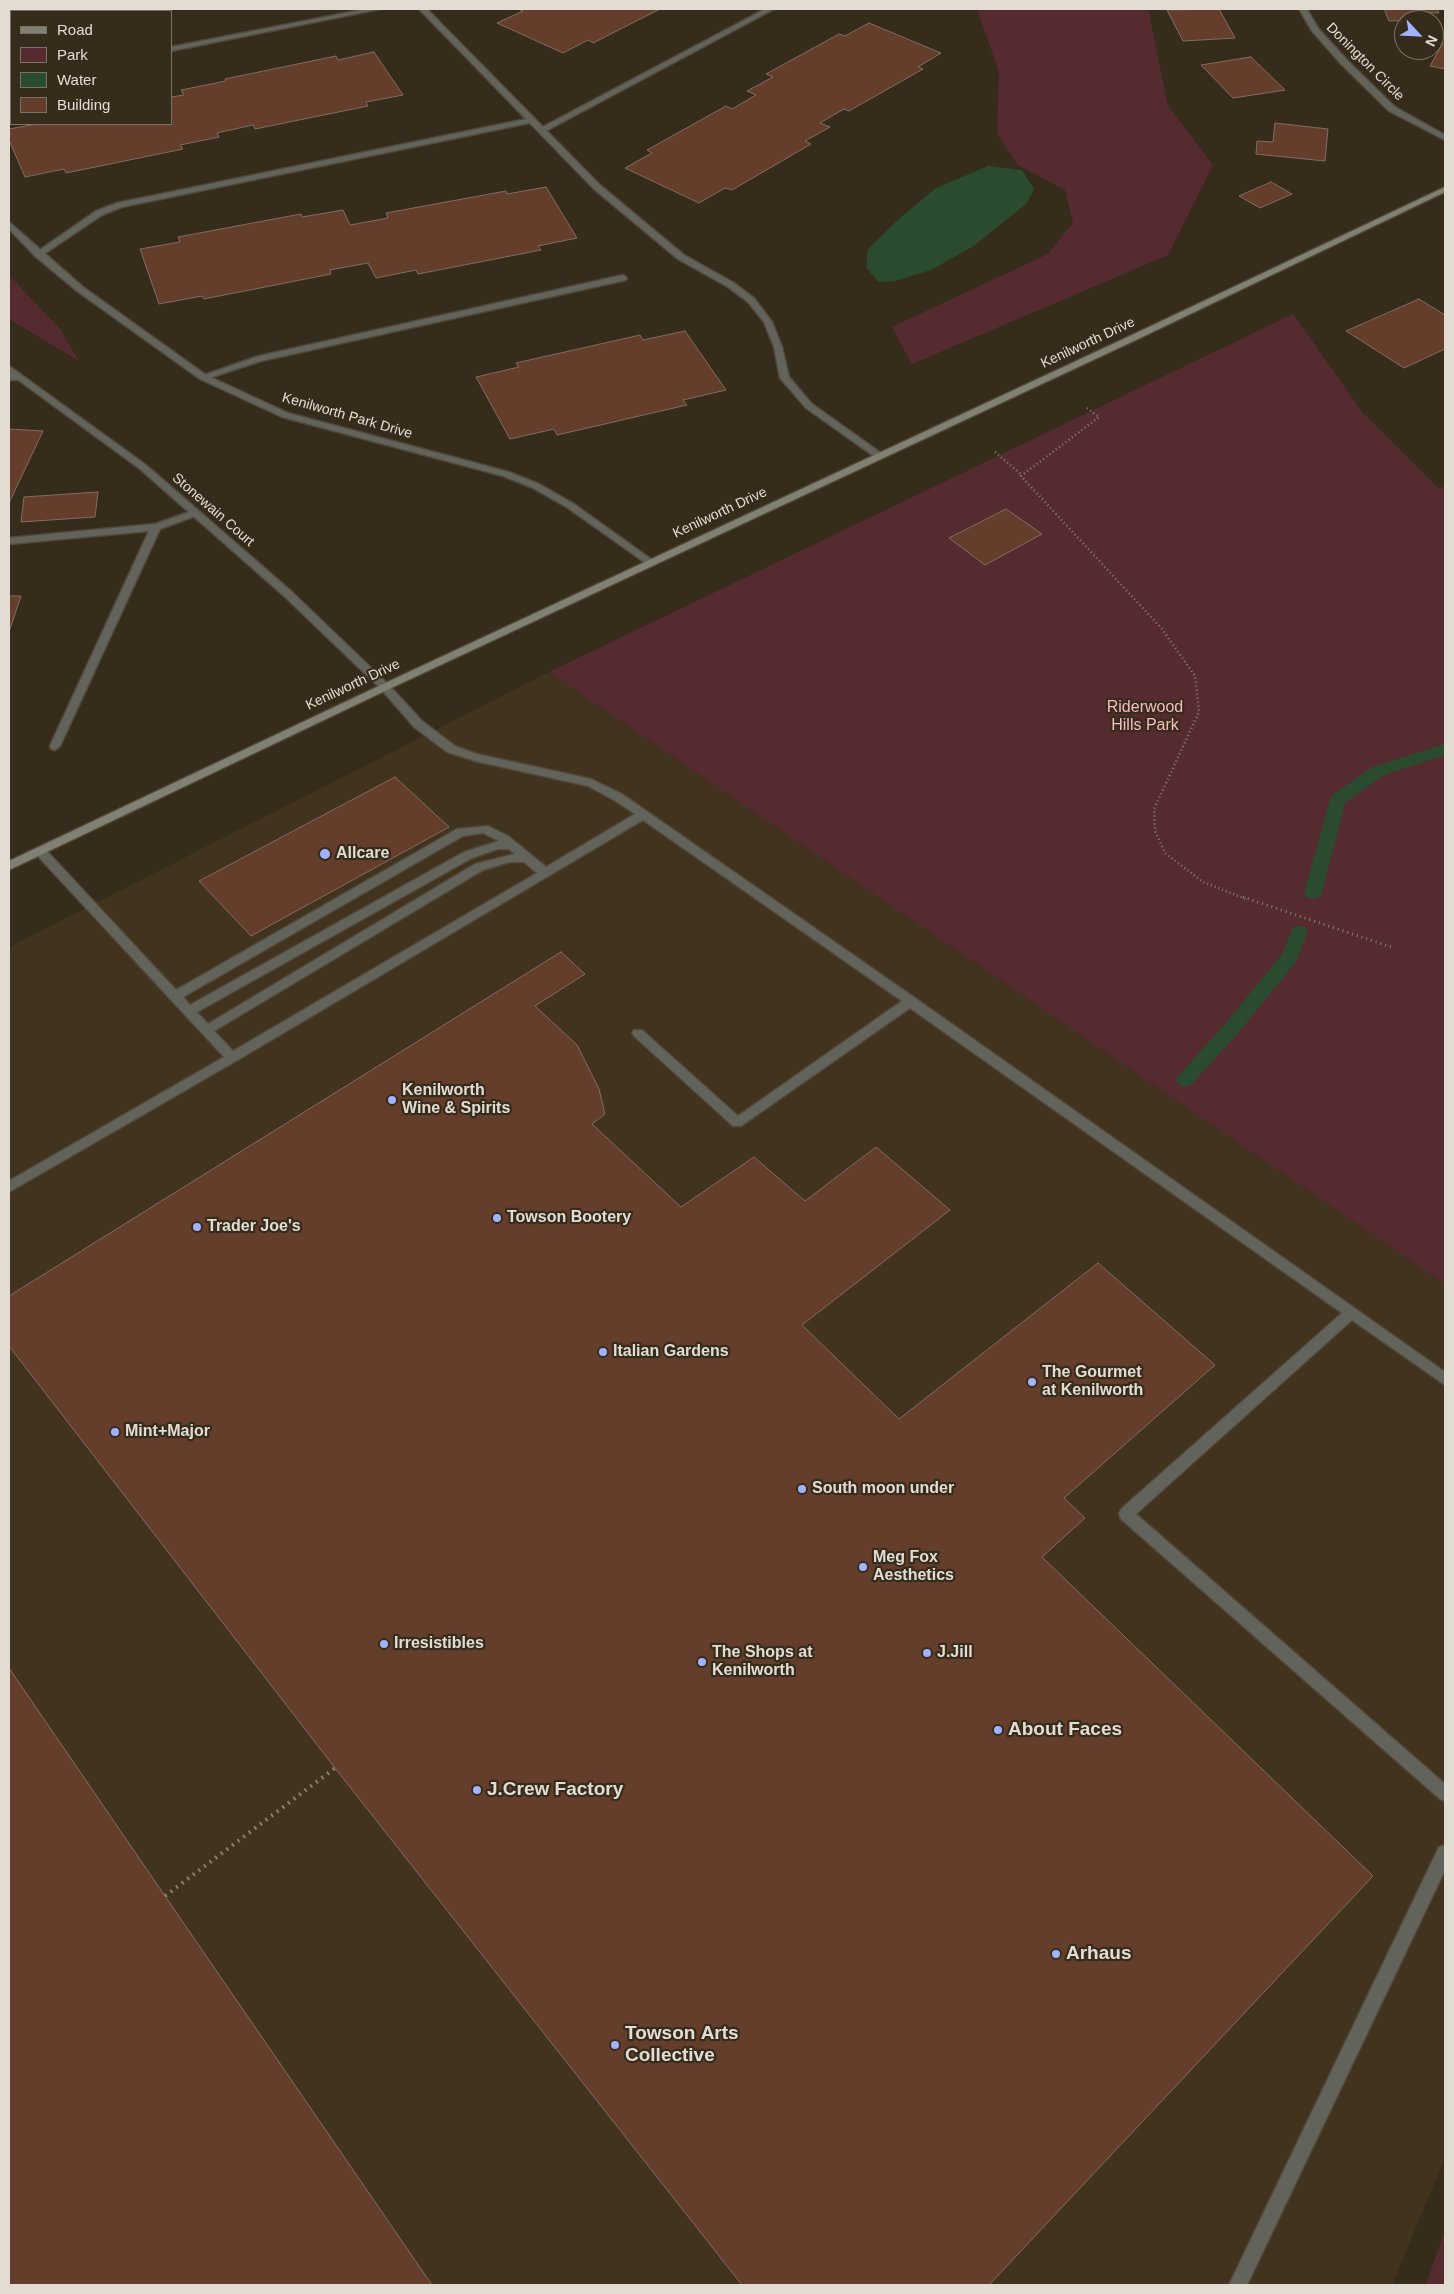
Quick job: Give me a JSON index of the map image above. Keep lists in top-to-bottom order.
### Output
{
  "streets": {
    "street": [
      "Donington Circle",
      "Kenilworth Drive",
      "Kenilworth Park Drive",
      "Stonewain Court"
    ]
  },
  "crossings": [
    ["Kenilworth Drive", "Kenilworth Park Drive"],
    ["Kenilworth Drive", "Stonewain Court"]
  ],
  "parks": ["Riderwood Hills Park"],
  "places": [
    "Allcare",
    "Kenilworth Wine & Spirits",
    "Towson Bootery",
    "Trader Joe's",
    "Italian Gardens",
    "The Gourmet at Kenilworth",
    "Mint+Major",
    "South moon under",
    "Meg Fox Aesthetics",
    "Irresistibles",
    "J.Jill",
    "The Shops at Kenilworth",
    "About Faces",
    "J.Crew Factory",
    "Arhaus",
    "Towson Arts Collective"
  ],
  "legend": [
    "Road",
    "Park",
    "Water",
    "Building"
  ],
  "north": "bottom right"
}
